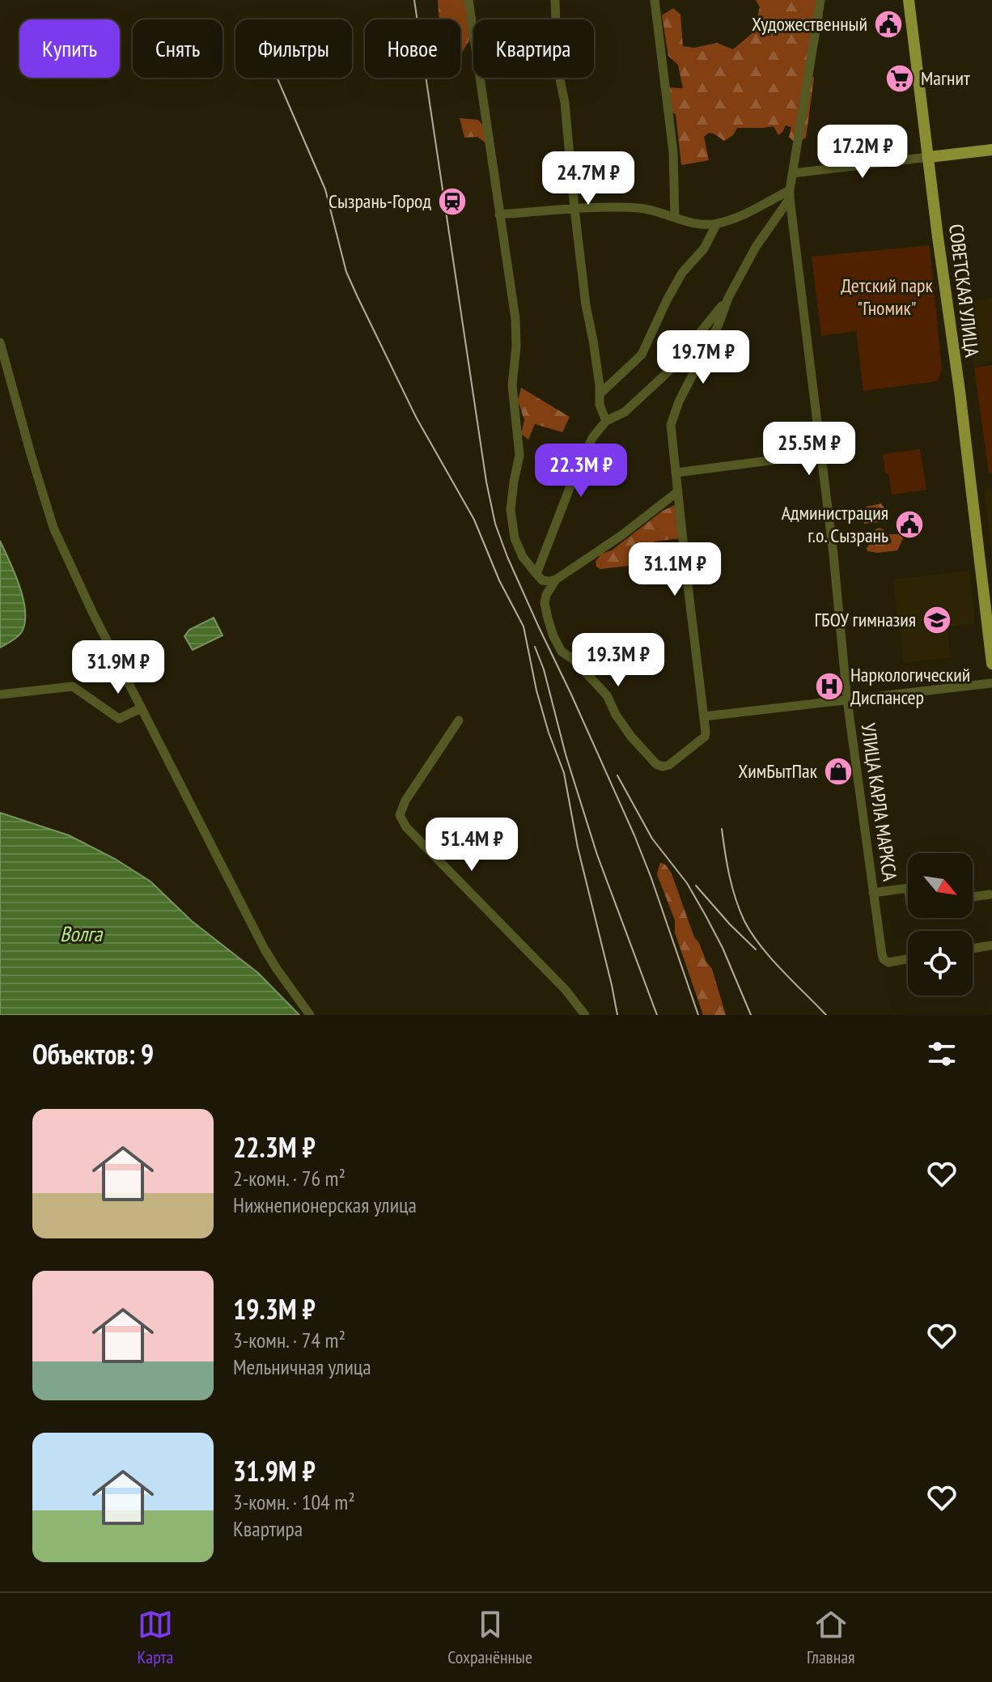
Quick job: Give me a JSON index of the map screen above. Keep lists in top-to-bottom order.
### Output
{
  "streets": {
    "main road": ["СОВЕТСКАЯ УЛИЦА"],
    "street": ["УЛИЦА КАРЛА МАРКСА"]
  },
  "water": ["Волга"],
  "parks": ["Детский парк \"Гномик\""],
  "places": {
    "public building": ["Художественный", "Администрация г.о. Сызрань"],
    "supermarket": ["Магнит"],
    "station": ["Сызрань-Город"],
    "school or university": ["ГБОУ гимназия"],
    "hospital": ["Наркологический Диспансер"],
    "shop": ["ХимБытПак"]
  },
  "north": "bottom right",
  "page": {
    "chip": [
      "Купить",
      "Снять",
      "Фильтры",
      "Новое",
      "Квартира"
    ],
    "price": [
      "17.2M ₽",
      "24.7M ₽",
      "19.7M ₽",
      "25.5M ₽",
      "22.3M ₽",
      "31.1M ₽",
      "19.3M ₽",
      "31.9M ₽",
      "51.4M ₽"
    ],
    "heading": "Объектов: 9",
    "list": [
      {
        "name": "22.3M ₽",
        "note": "2-комн. · 76 m² · Нижнепионерская улица"
      },
      {
        "name": "19.3M ₽",
        "note": "3-комн. · 74 m² · Мельничная улица"
      },
      {
        "name": "31.9M ₽",
        "note": "3-комн. · 104 m² · Квартира"
      }
    ],
    "tabs": ["Карта", "Сохранённые", "Главная"]
  }
}
